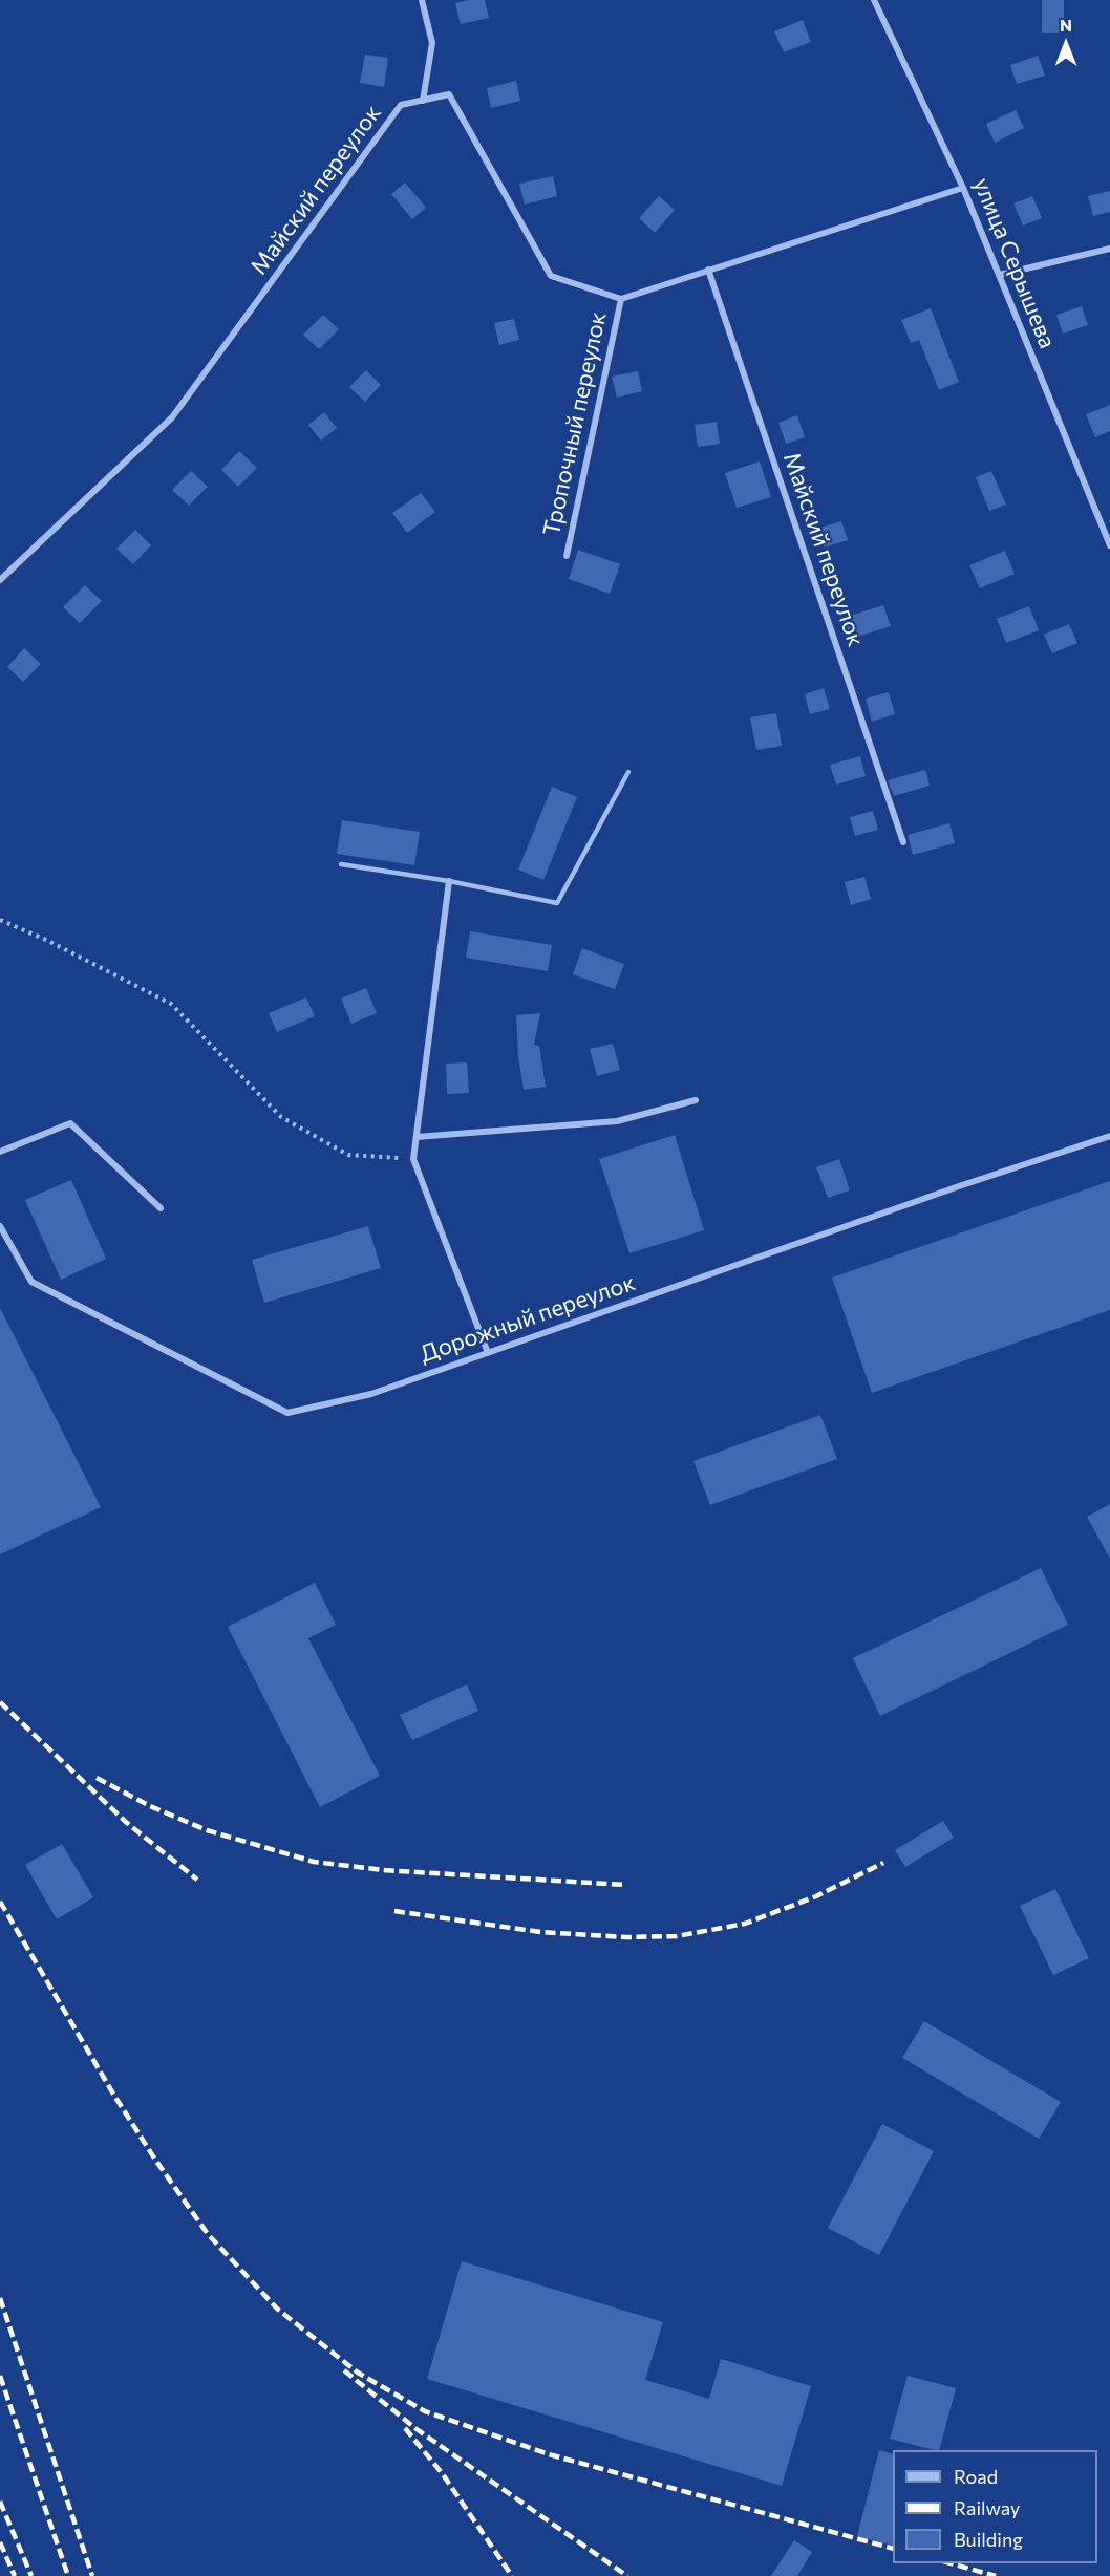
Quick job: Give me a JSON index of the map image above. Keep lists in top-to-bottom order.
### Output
{
  "streets": {
    "street": [
      "Майский переулок",
      "улица Серышева",
      "Тропочный переулок",
      "Дорожный переулок"
    ]
  },
  "crossings": [
    ["Майский переулок", "Тропочный переулок"]
  ],
  "legend": ["Road", "Railway", "Building"],
  "north": "top"
}
